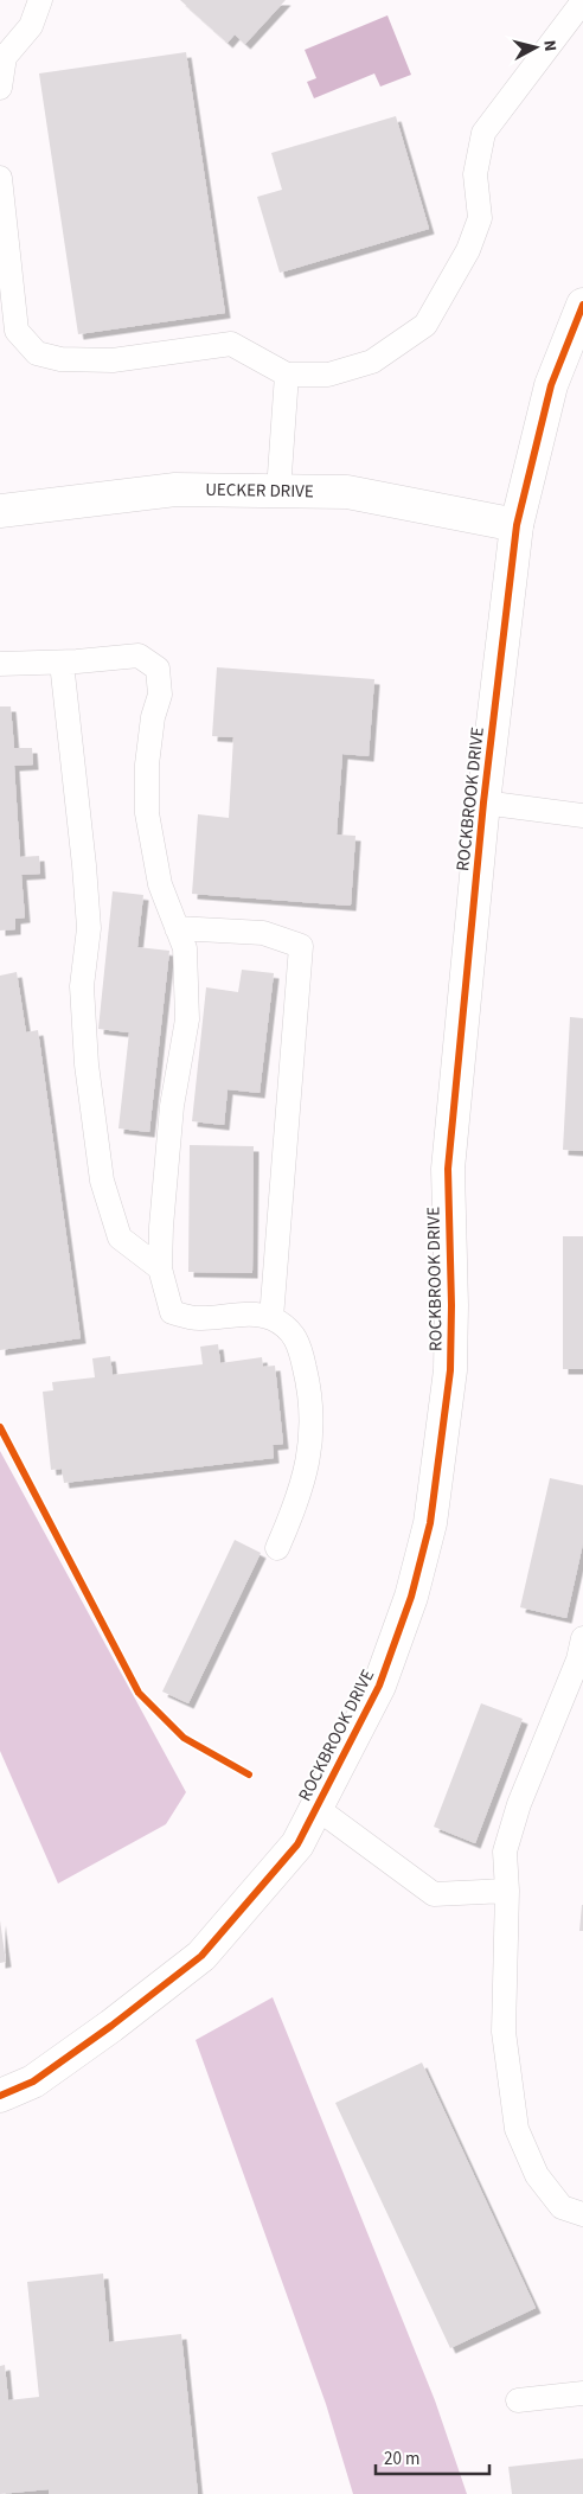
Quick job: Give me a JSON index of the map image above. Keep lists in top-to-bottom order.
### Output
{
  "streets": {
    "street": ["UECKER DRIVE", "ROCKBROOK DRIVE"]
  },
  "crossings": [
    ["UECKER DRIVE", "ROCKBROOK DRIVE"]
  ],
  "scale_bar": "20 m",
  "north": "right"
}
